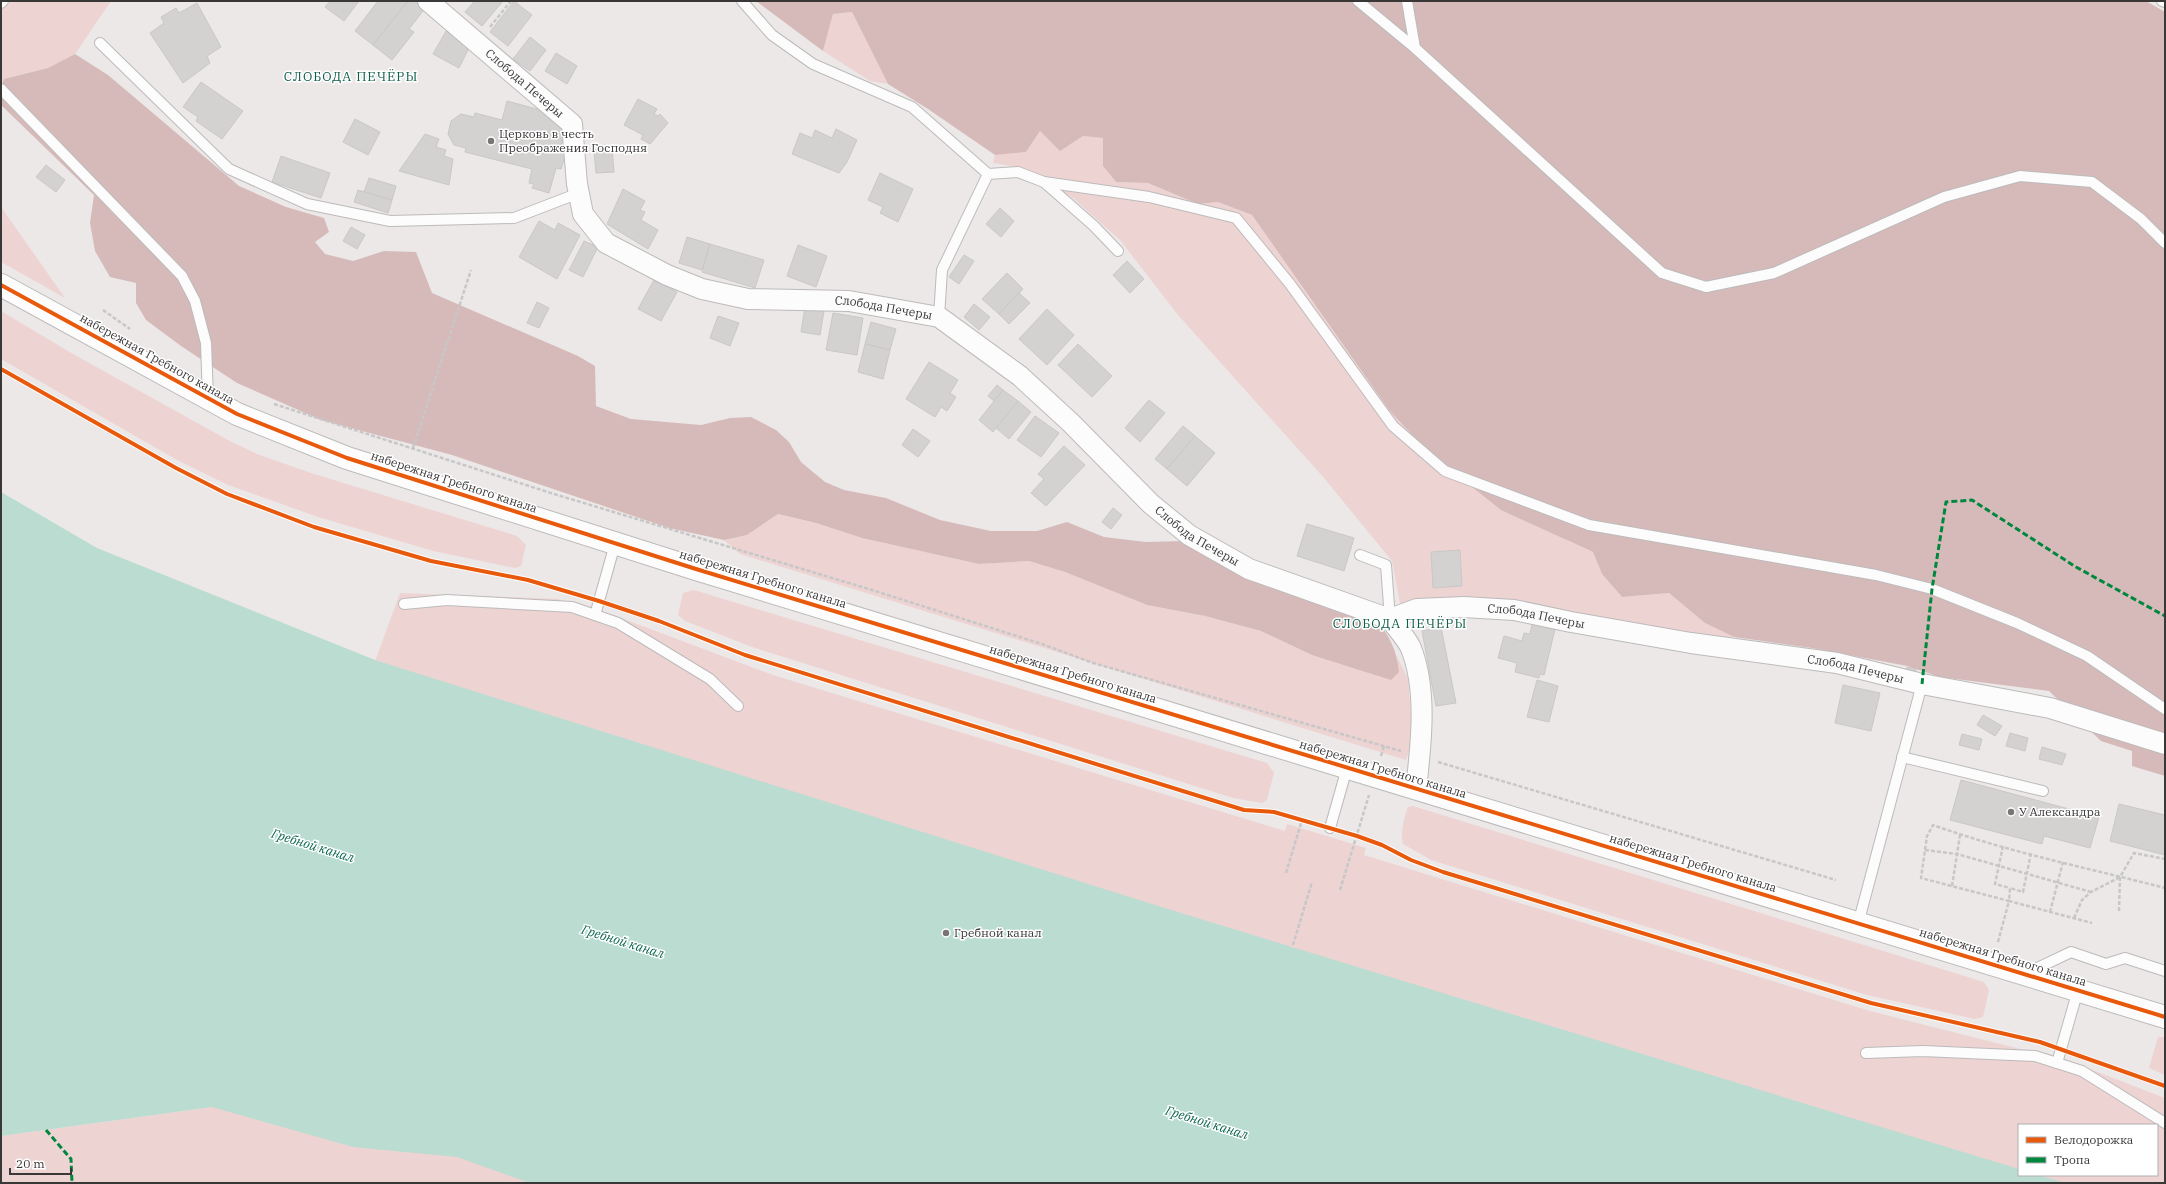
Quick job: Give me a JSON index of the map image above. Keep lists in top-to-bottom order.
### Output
{
  "streets": {
    "street": ["Слобода Печеры", "набережная Гребного канала"]
  },
  "districts": ["СЛОБОДА ПЕЧЁРЫ", "СЛОБОДА ПЕЧЁРЫ"],
  "water": ["Гребной канал"],
  "places": ["Церковь в честь Преображения Господня", "У Александра", "Гребной канал"],
  "legend": ["Велодорожка", "Тропа"],
  "scale_bar": "20 m"
}
